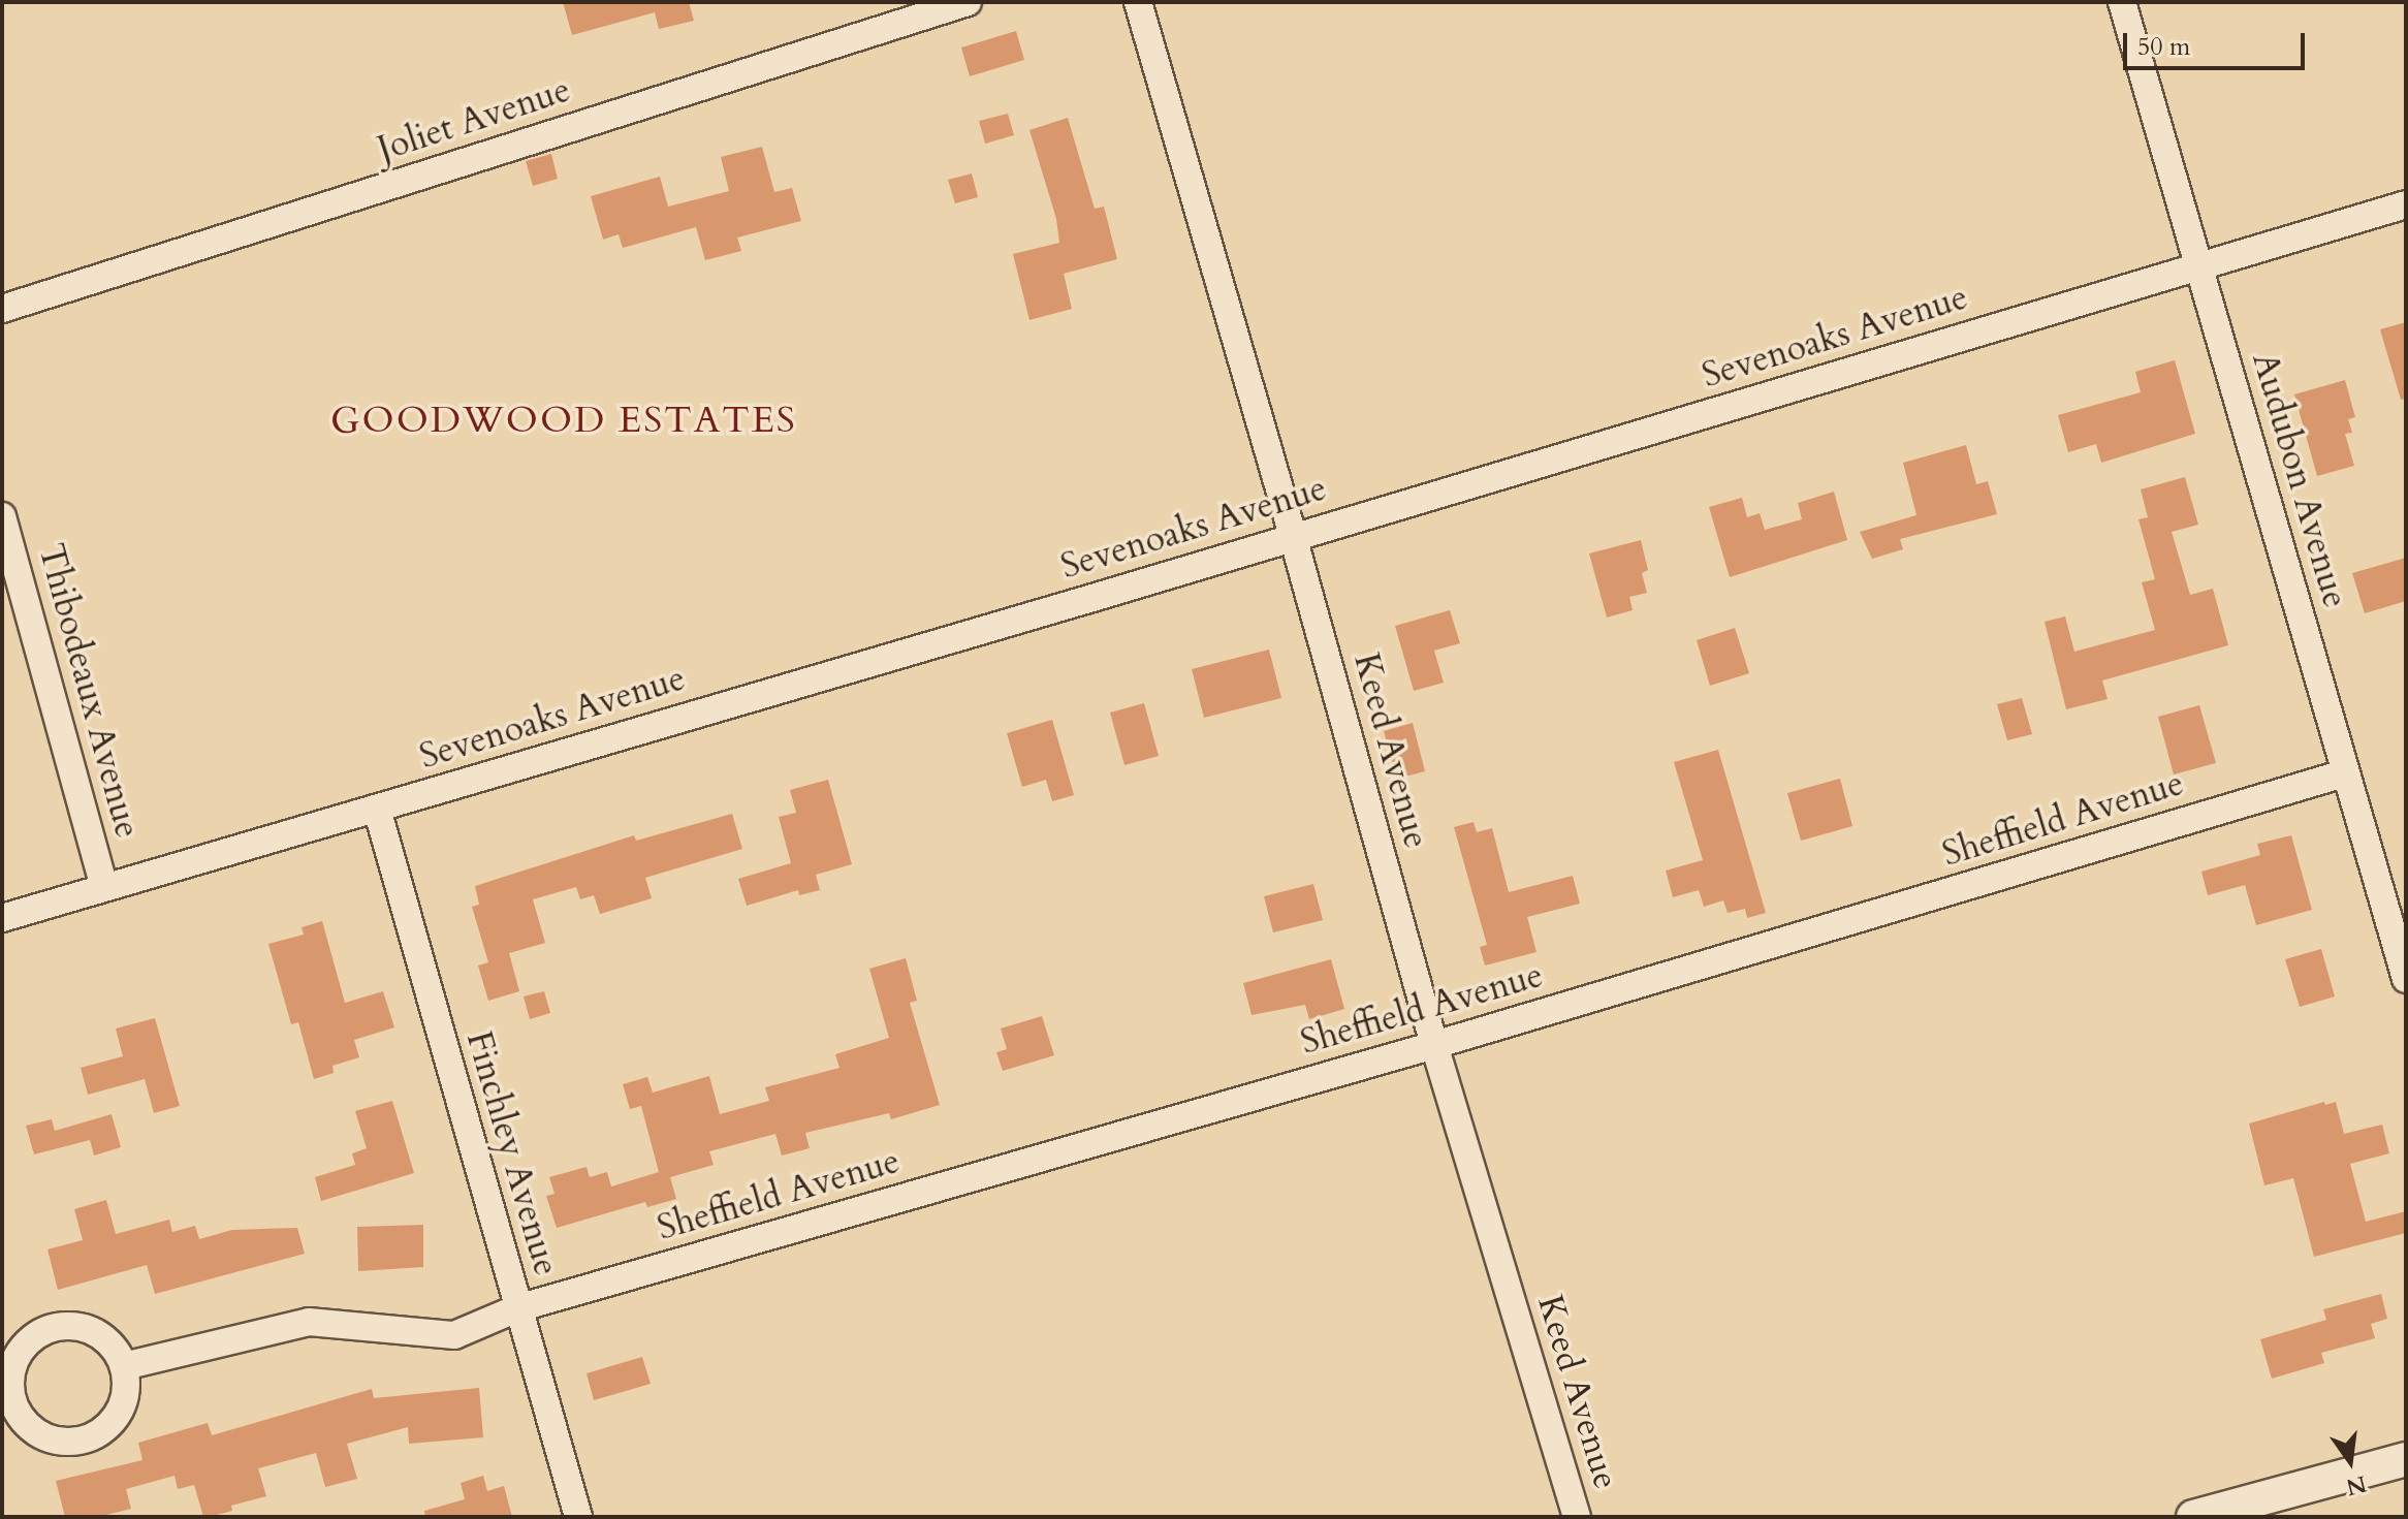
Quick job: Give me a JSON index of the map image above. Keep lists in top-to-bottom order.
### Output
{
  "streets": {
    "street": [
      "Joliet Avenue",
      "Sevenoaks Avenue",
      "Audubon Avenue",
      "Thibodeaux Avenue",
      "Keed Avenue",
      "Sheffield Avenue",
      "Finchley Avenue"
    ]
  },
  "crossings": [
    ["Sevenoaks Avenue", "Audubon Avenue"],
    ["Sevenoaks Avenue", "Thibodeaux Avenue"],
    ["Sevenoaks Avenue", "Keed Avenue"],
    ["Sevenoaks Avenue", "Finchley Avenue"],
    ["Audubon Avenue", "Sheffield Avenue"],
    ["Keed Avenue", "Sheffield Avenue"],
    ["Sheffield Avenue", "Finchley Avenue"]
  ],
  "districts": ["GOODWOOD ESTATES"],
  "scale_bar": "50 m",
  "north": "bottom"
}
